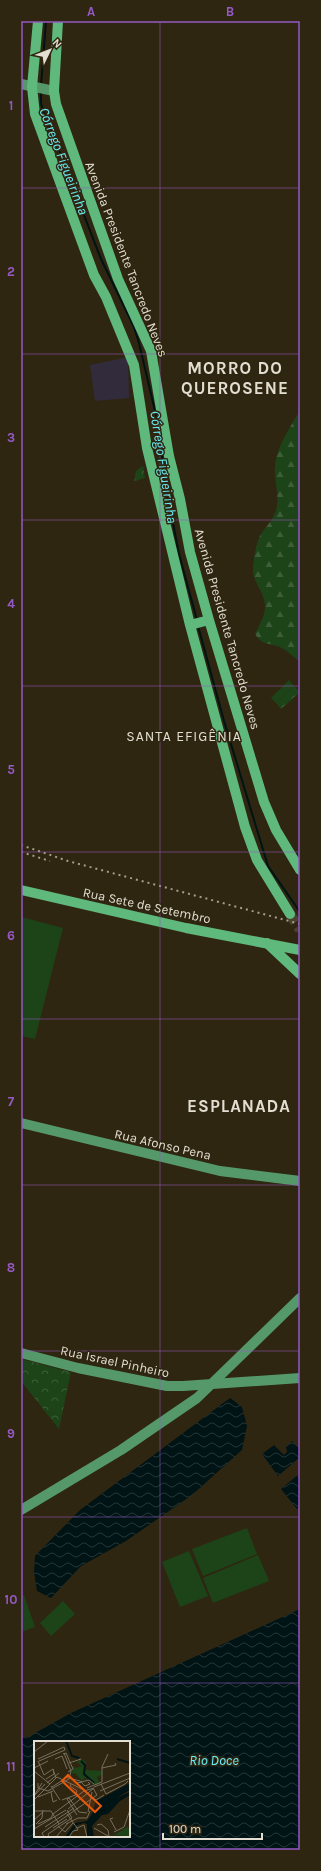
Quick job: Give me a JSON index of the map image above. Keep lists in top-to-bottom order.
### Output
{
  "streets": {
    "main road": ["Avenida Presidente Tancredo Neves", "Rua Sete de Setembro"],
    "street": ["Rua Afonso Pena", "Rua Israel Pinheiro"]
  },
  "districts": ["MORRO DO QUEROSENE", "SANTA EFIGÊNIA", "ESPLANADA"],
  "water": ["Córrego Figueirinha", "Rio Doce"],
  "scale_bar": "100 m",
  "north": "top right",
  "grid": {
    "columns": ["A", "B"],
    "rows": [
      "1",
      "2",
      "3",
      "4",
      "5",
      "6",
      "7",
      "8",
      "9",
      "10",
      "11"
    ]
  }
}
